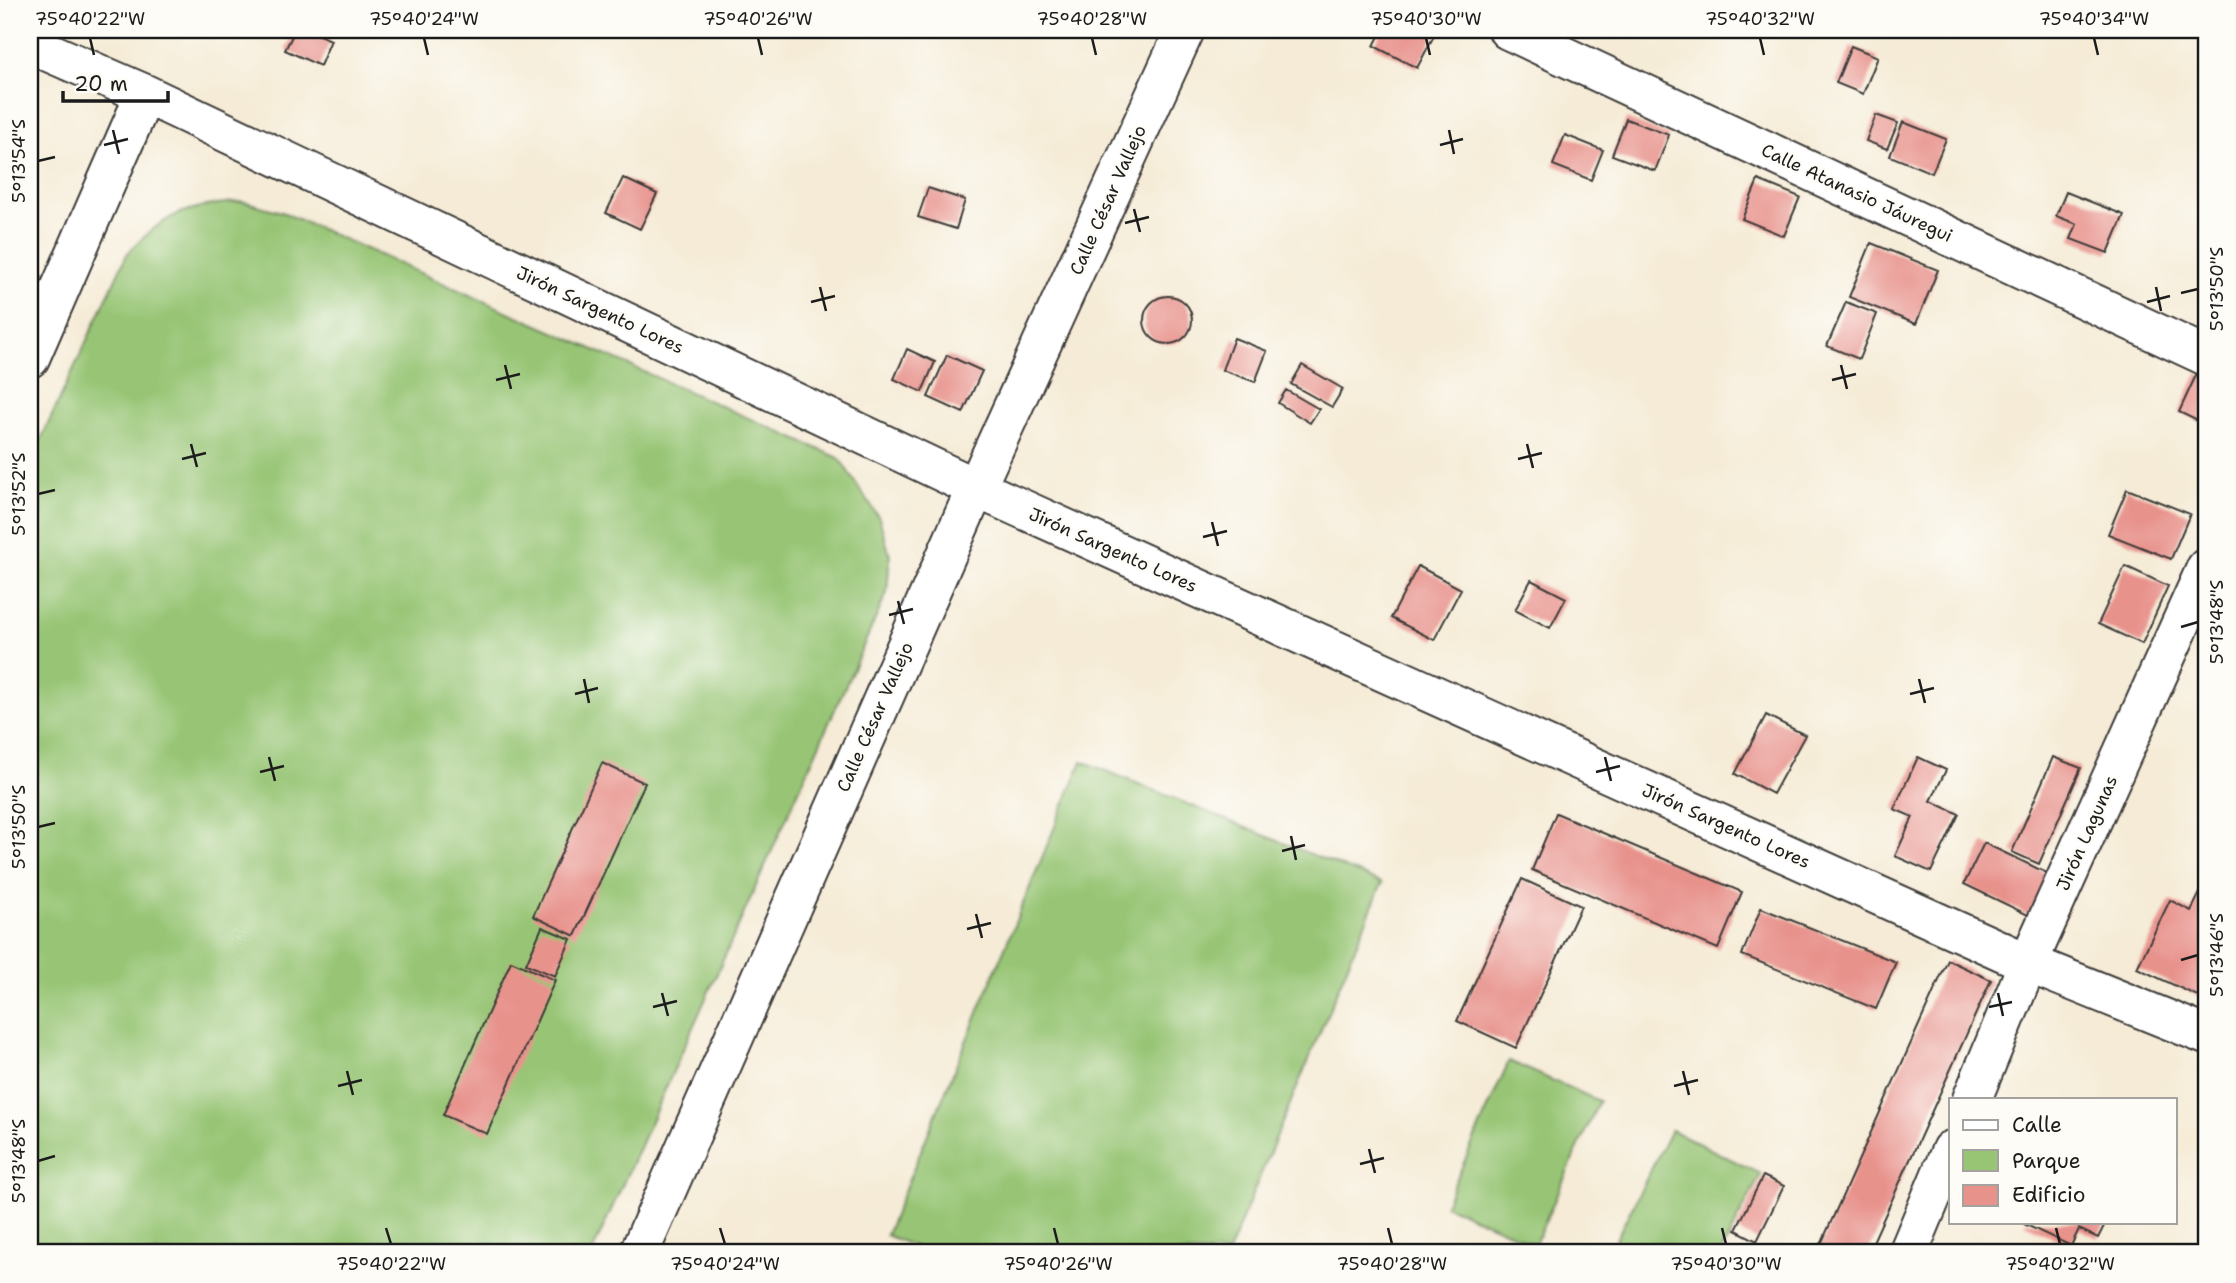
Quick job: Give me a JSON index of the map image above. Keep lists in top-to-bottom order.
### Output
{
  "streets": {
    "street": [
      "Calle Atanasio Jáuregui",
      "Calle César Vallejo",
      "Jirón Sargento Lores",
      "Jirón Lagunas"
    ]
  },
  "crossings": [
    ["Calle César Vallejo", "Jirón Sargento Lores"],
    ["Jirón Sargento Lores", "Jirón Lagunas"]
  ],
  "legend": ["Calle", "Parque", "Edificio"],
  "scale_bar": "20 m",
  "coordinates": [
    "75°40'22\"W",
    "75°40'24\"W",
    "75°40'26\"W",
    "75°40'28\"W",
    "75°40'30\"W",
    "75°40'32\"W",
    "75°40'34\"W",
    "5°13'54\"S",
    "5°13'50\"S",
    "5°13'52\"S",
    "5°13'48\"S",
    "5°13'46\"S"
  ]
}
